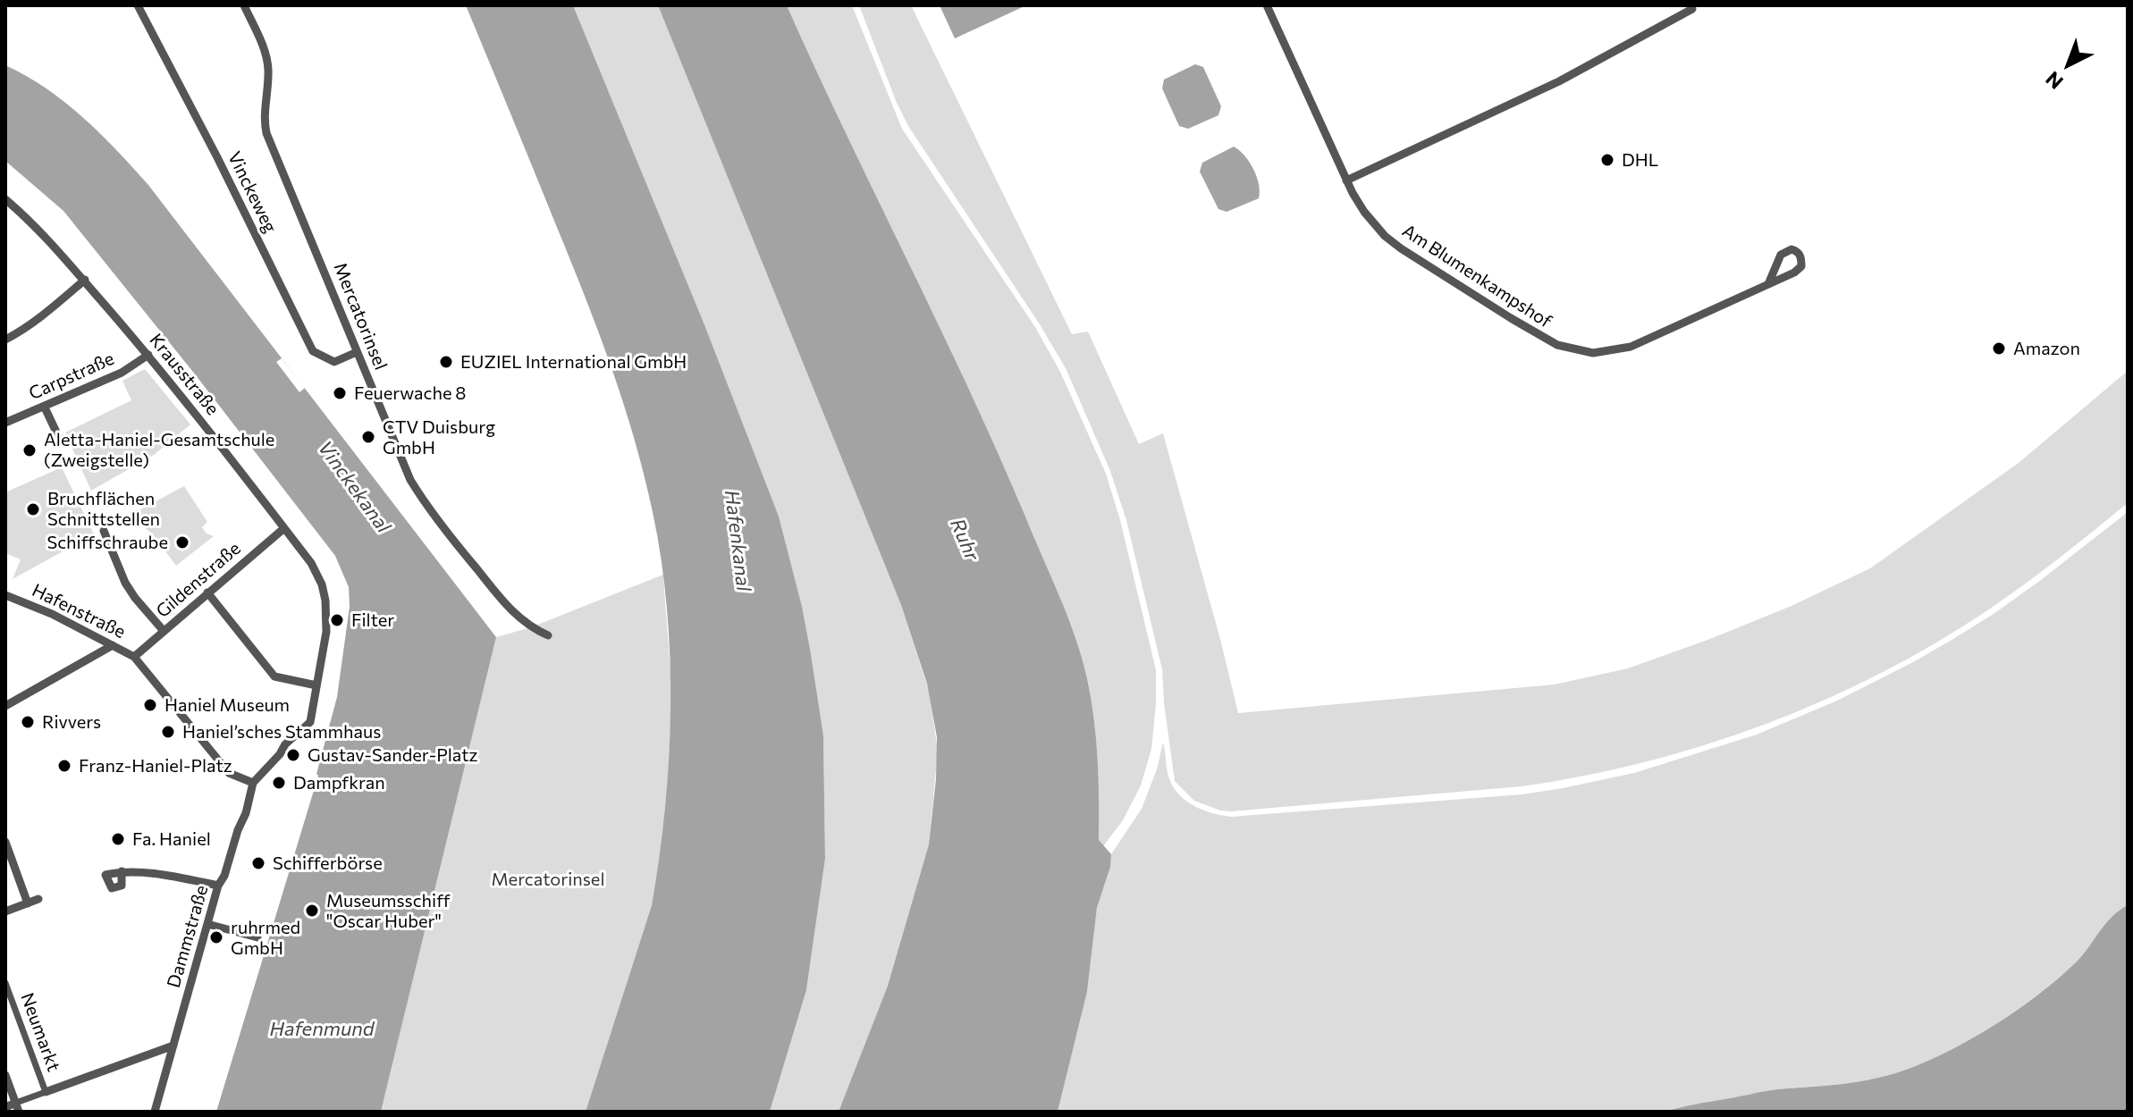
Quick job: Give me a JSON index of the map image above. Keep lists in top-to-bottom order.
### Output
{
  "streets": {
    "street": [
      "Vinckeweg",
      "Am Blumenkampshof",
      "Mercatorinsel",
      "Krausstraße",
      "Carpstraße",
      "Gildenstraße",
      "Hafenstraße",
      "Dammstraße",
      "Neumarkt"
    ]
  },
  "crossings": [
    ["Vinckeweg", "Mercatorinsel"],
    ["Krausstraße", "Carpstraße"],
    ["Krausstraße", "Gildenstraße"],
    ["Krausstraße", "Dammstraße"],
    ["Gildenstraße", "Hafenstraße"],
    ["Hafenstraße", "Dammstraße"]
  ],
  "water": [
    "Vinckekanal",
    "Ruhr",
    "Hafenkanal",
    "Hafenmund"
  ],
  "parks": ["Mercatorinsel"],
  "places": [
    "DHL",
    "Amazon",
    "EUZIEL International GmbH",
    "Feuerwache 8",
    "CTV Duisburg GmbH",
    "Aletta-Haniel-Gesamtschule (Zweigstelle)",
    "Bruchflächen Schnittstellen",
    "Schiffschraube",
    "Filter",
    "Haniel Museum",
    "Rivvers",
    "Haniel’sches Stammhaus",
    "Gustav-Sander-Platz",
    "Franz-Haniel-Platz",
    "Dampfkran",
    "Fa. Haniel",
    "Schifferbörse",
    "Museumsschiff \"Oscar Huber\"",
    "ruhrmed GmbH"
  ],
  "north": "bottom left"
}
